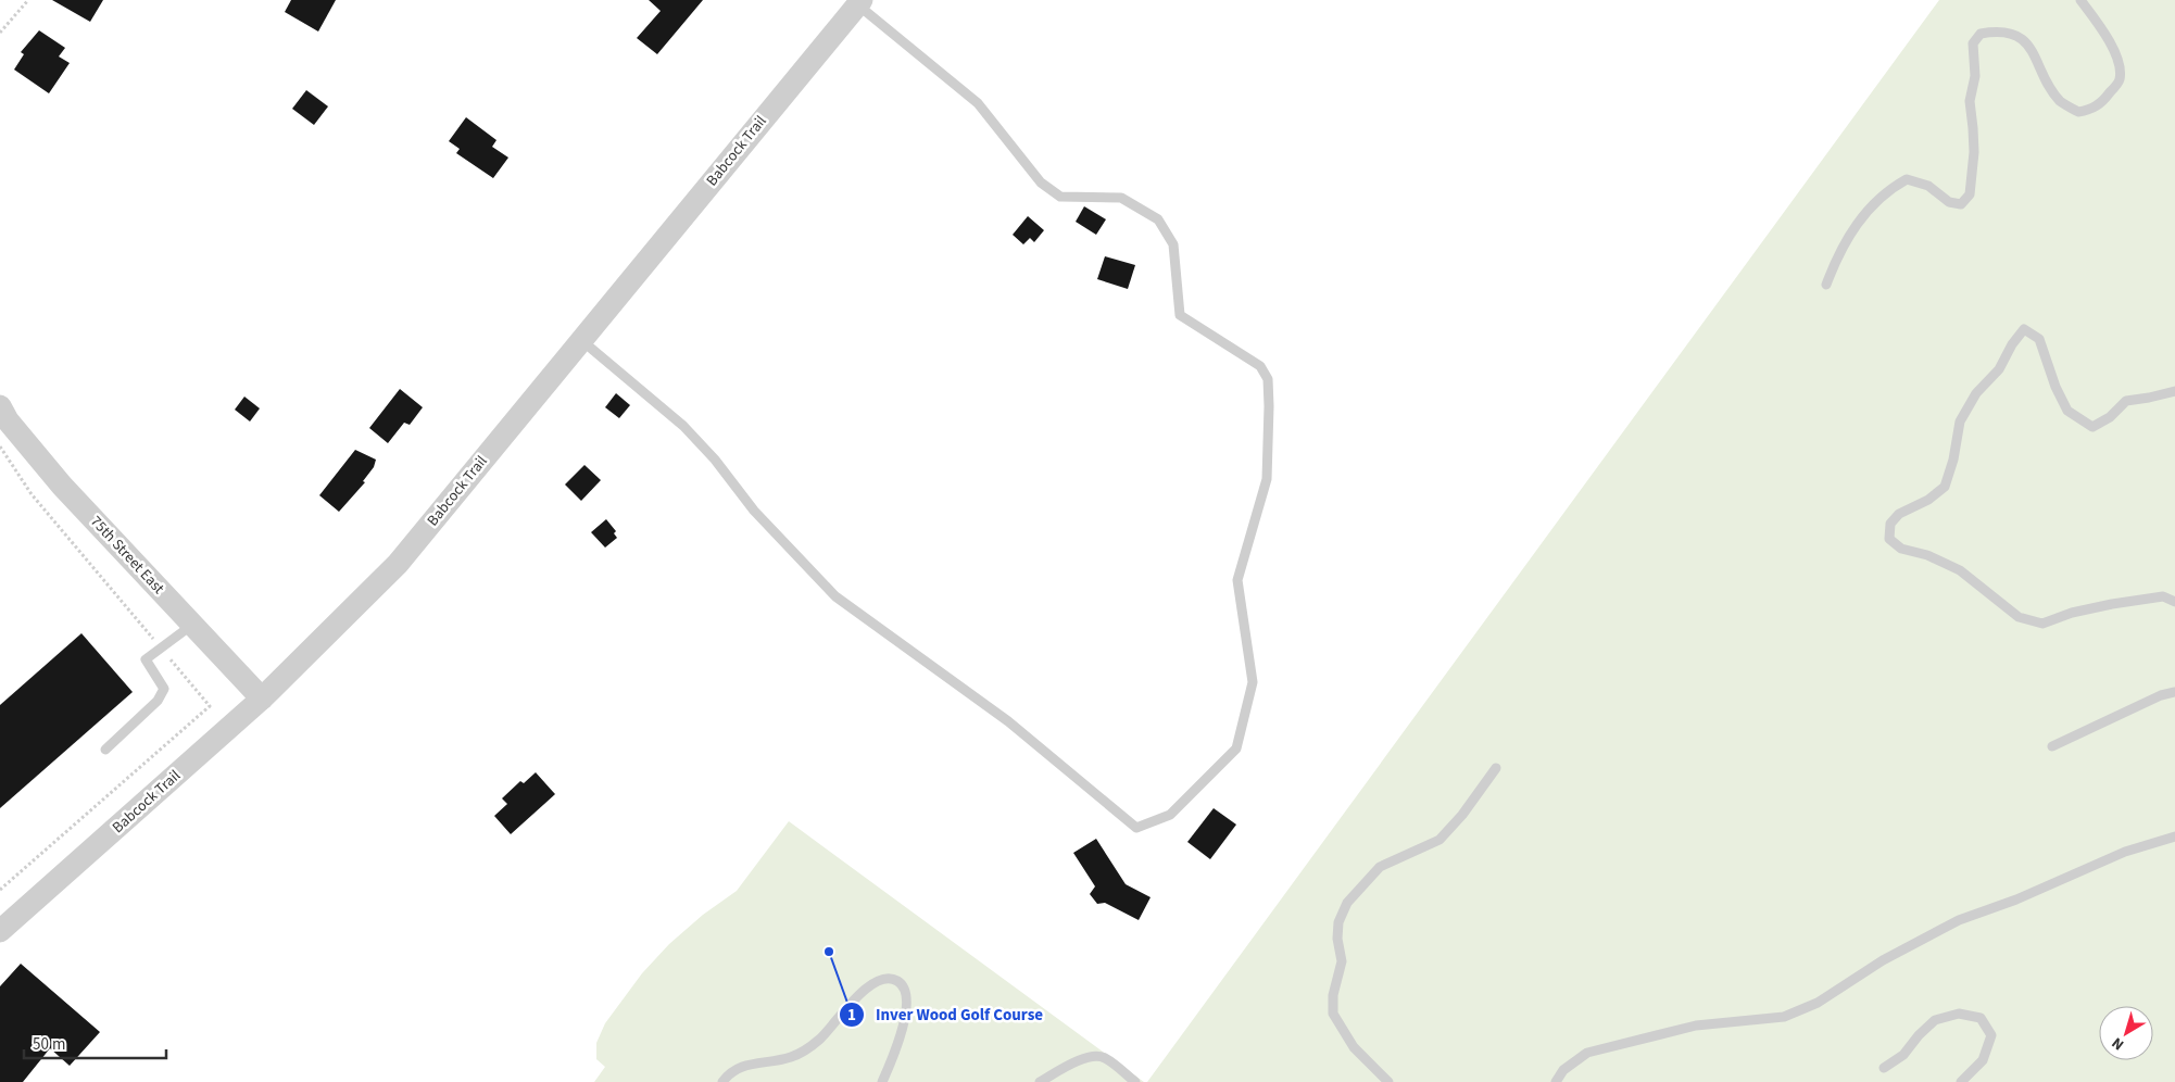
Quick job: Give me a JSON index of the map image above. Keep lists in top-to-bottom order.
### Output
{
  "streets": {
    "street": ["Babcock Trail", "75th Street East"]
  },
  "crossings": [
    ["Babcock Trail", "75th Street East"]
  ],
  "places": ["Inver Wood Golf Course"],
  "scale_bar": "50 m",
  "north": "bottom left"
}
